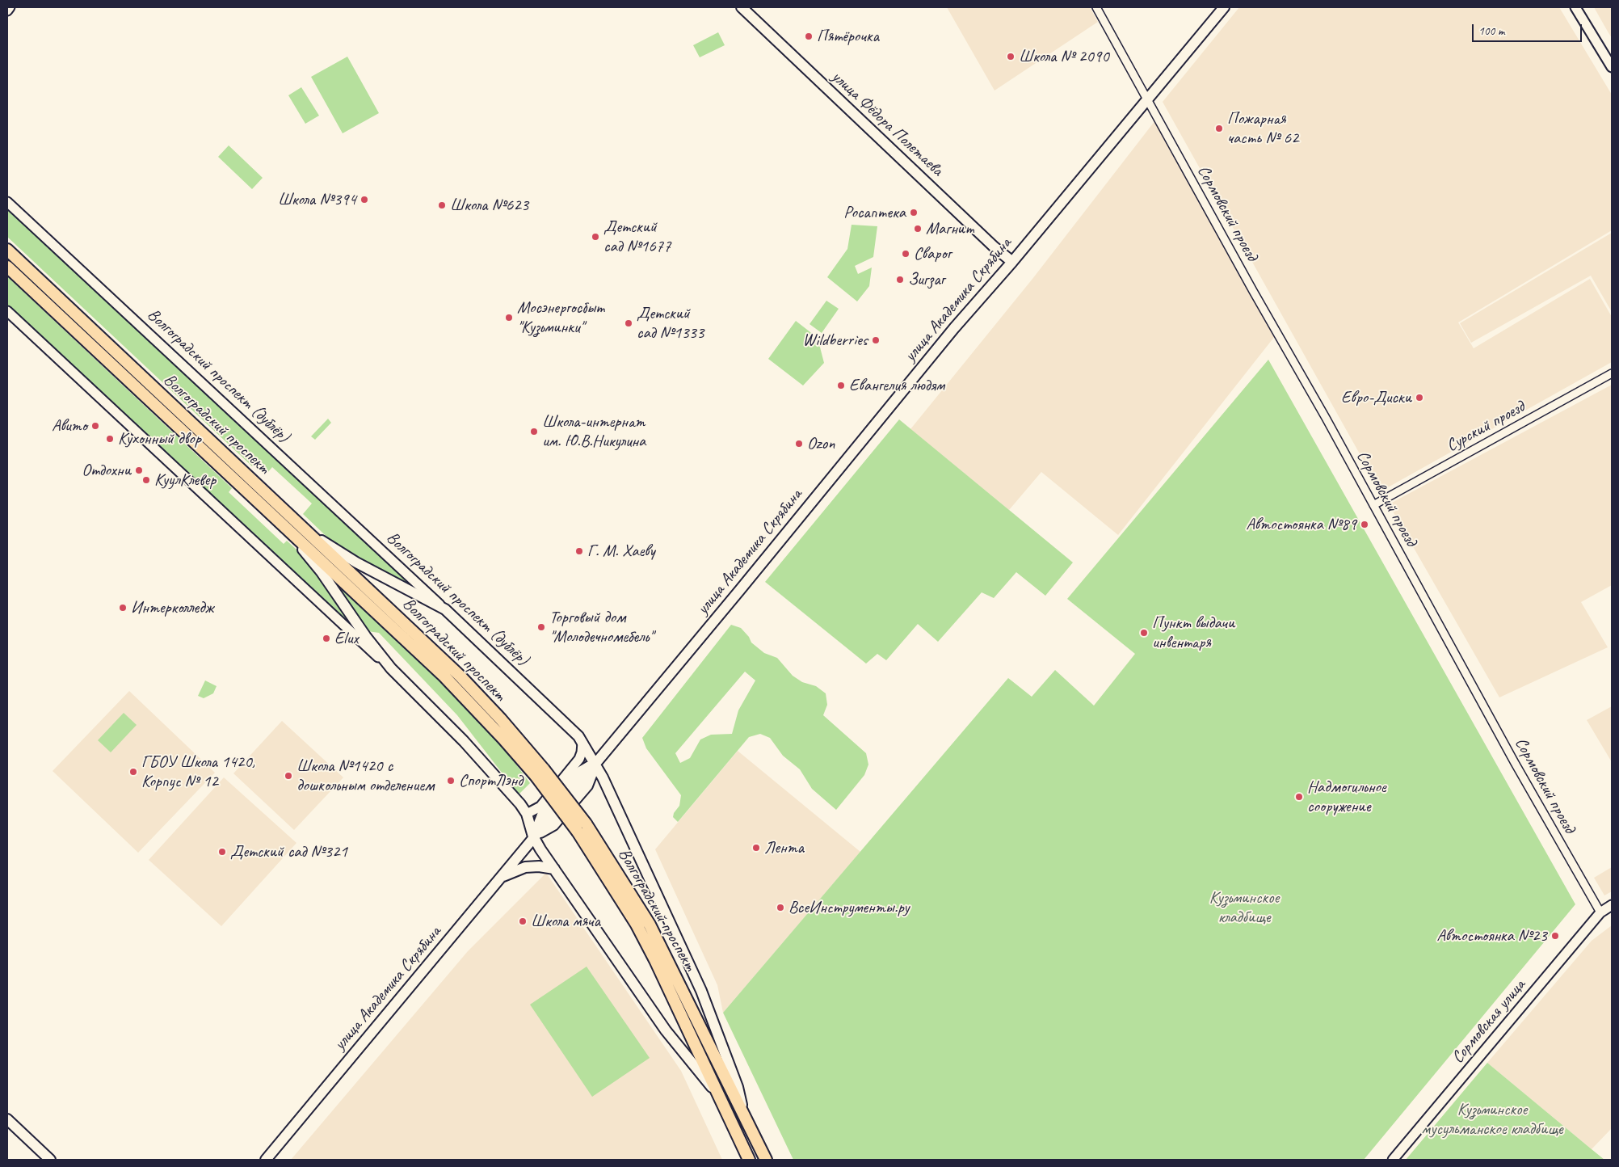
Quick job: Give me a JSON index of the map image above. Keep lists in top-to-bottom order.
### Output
{
  "streets": {
    "main road": [
      "улица Фёдора Полетаева",
      "улица Академика Скрябина",
      "Волгоградский проспект (дублёр)",
      "Волгоградский проспект"
    ],
    "street": ["Сормовский проезд", "Сурский проезд", "Сормовская улица"]
  },
  "crossings": [
    ["улица Фёдора Полетаева", "улица Академика Скрябина"],
    ["Сормовский проезд", "улица Академика Скрябина"],
    ["Сормовский проезд", "Сурский проезд"],
    ["Сормовский проезд", "Сормовская улица"],
    ["улица Академика Скрябина", "Волгоградский проспект (дублёр)"],
    ["Волгоградский проспект (дублёр)", "Волгоградский проспект"]
  ],
  "parks": ["Кузьминское кладбище", "Кузьминское мусульманское кладбище"],
  "places": [
    "Пятёрочка",
    "Школа № 2090",
    "Пожарная часть № 62",
    "Школа №394",
    "Школа №623",
    "Росаптека",
    "Магнит",
    "Детский сад №1677",
    "Сварог",
    "Зигзаг",
    "Мосэнергосбыт \"Кузьминки\"",
    "Детский сад №1333",
    "Wildberries",
    "Евангелия людям",
    "Евро-Диски",
    "Авито",
    "Школа-интернат им. Ю.В.Никулина",
    "Кухонный двор",
    "Ozon",
    "Отдохни",
    "КуулКлевер",
    "Автостоянка №89",
    "Г. М. Хаеву",
    "Интерколледж",
    "Торговый дом \"Молодечномебель\"",
    "Пункт выдачи инвентаря",
    "Elux",
    "ГБОУ Школа 1420, Корпус № 12",
    "Школа №1420 с дошкольным отделением",
    "СпортЛэнд",
    "Надмогильное сооружение",
    "Лента",
    "Детский сад №321",
    "ВсеИнструменты.ру",
    "Школа мяча",
    "Автостоянка №23"
  ],
  "scale_bar": "100 m"
}
